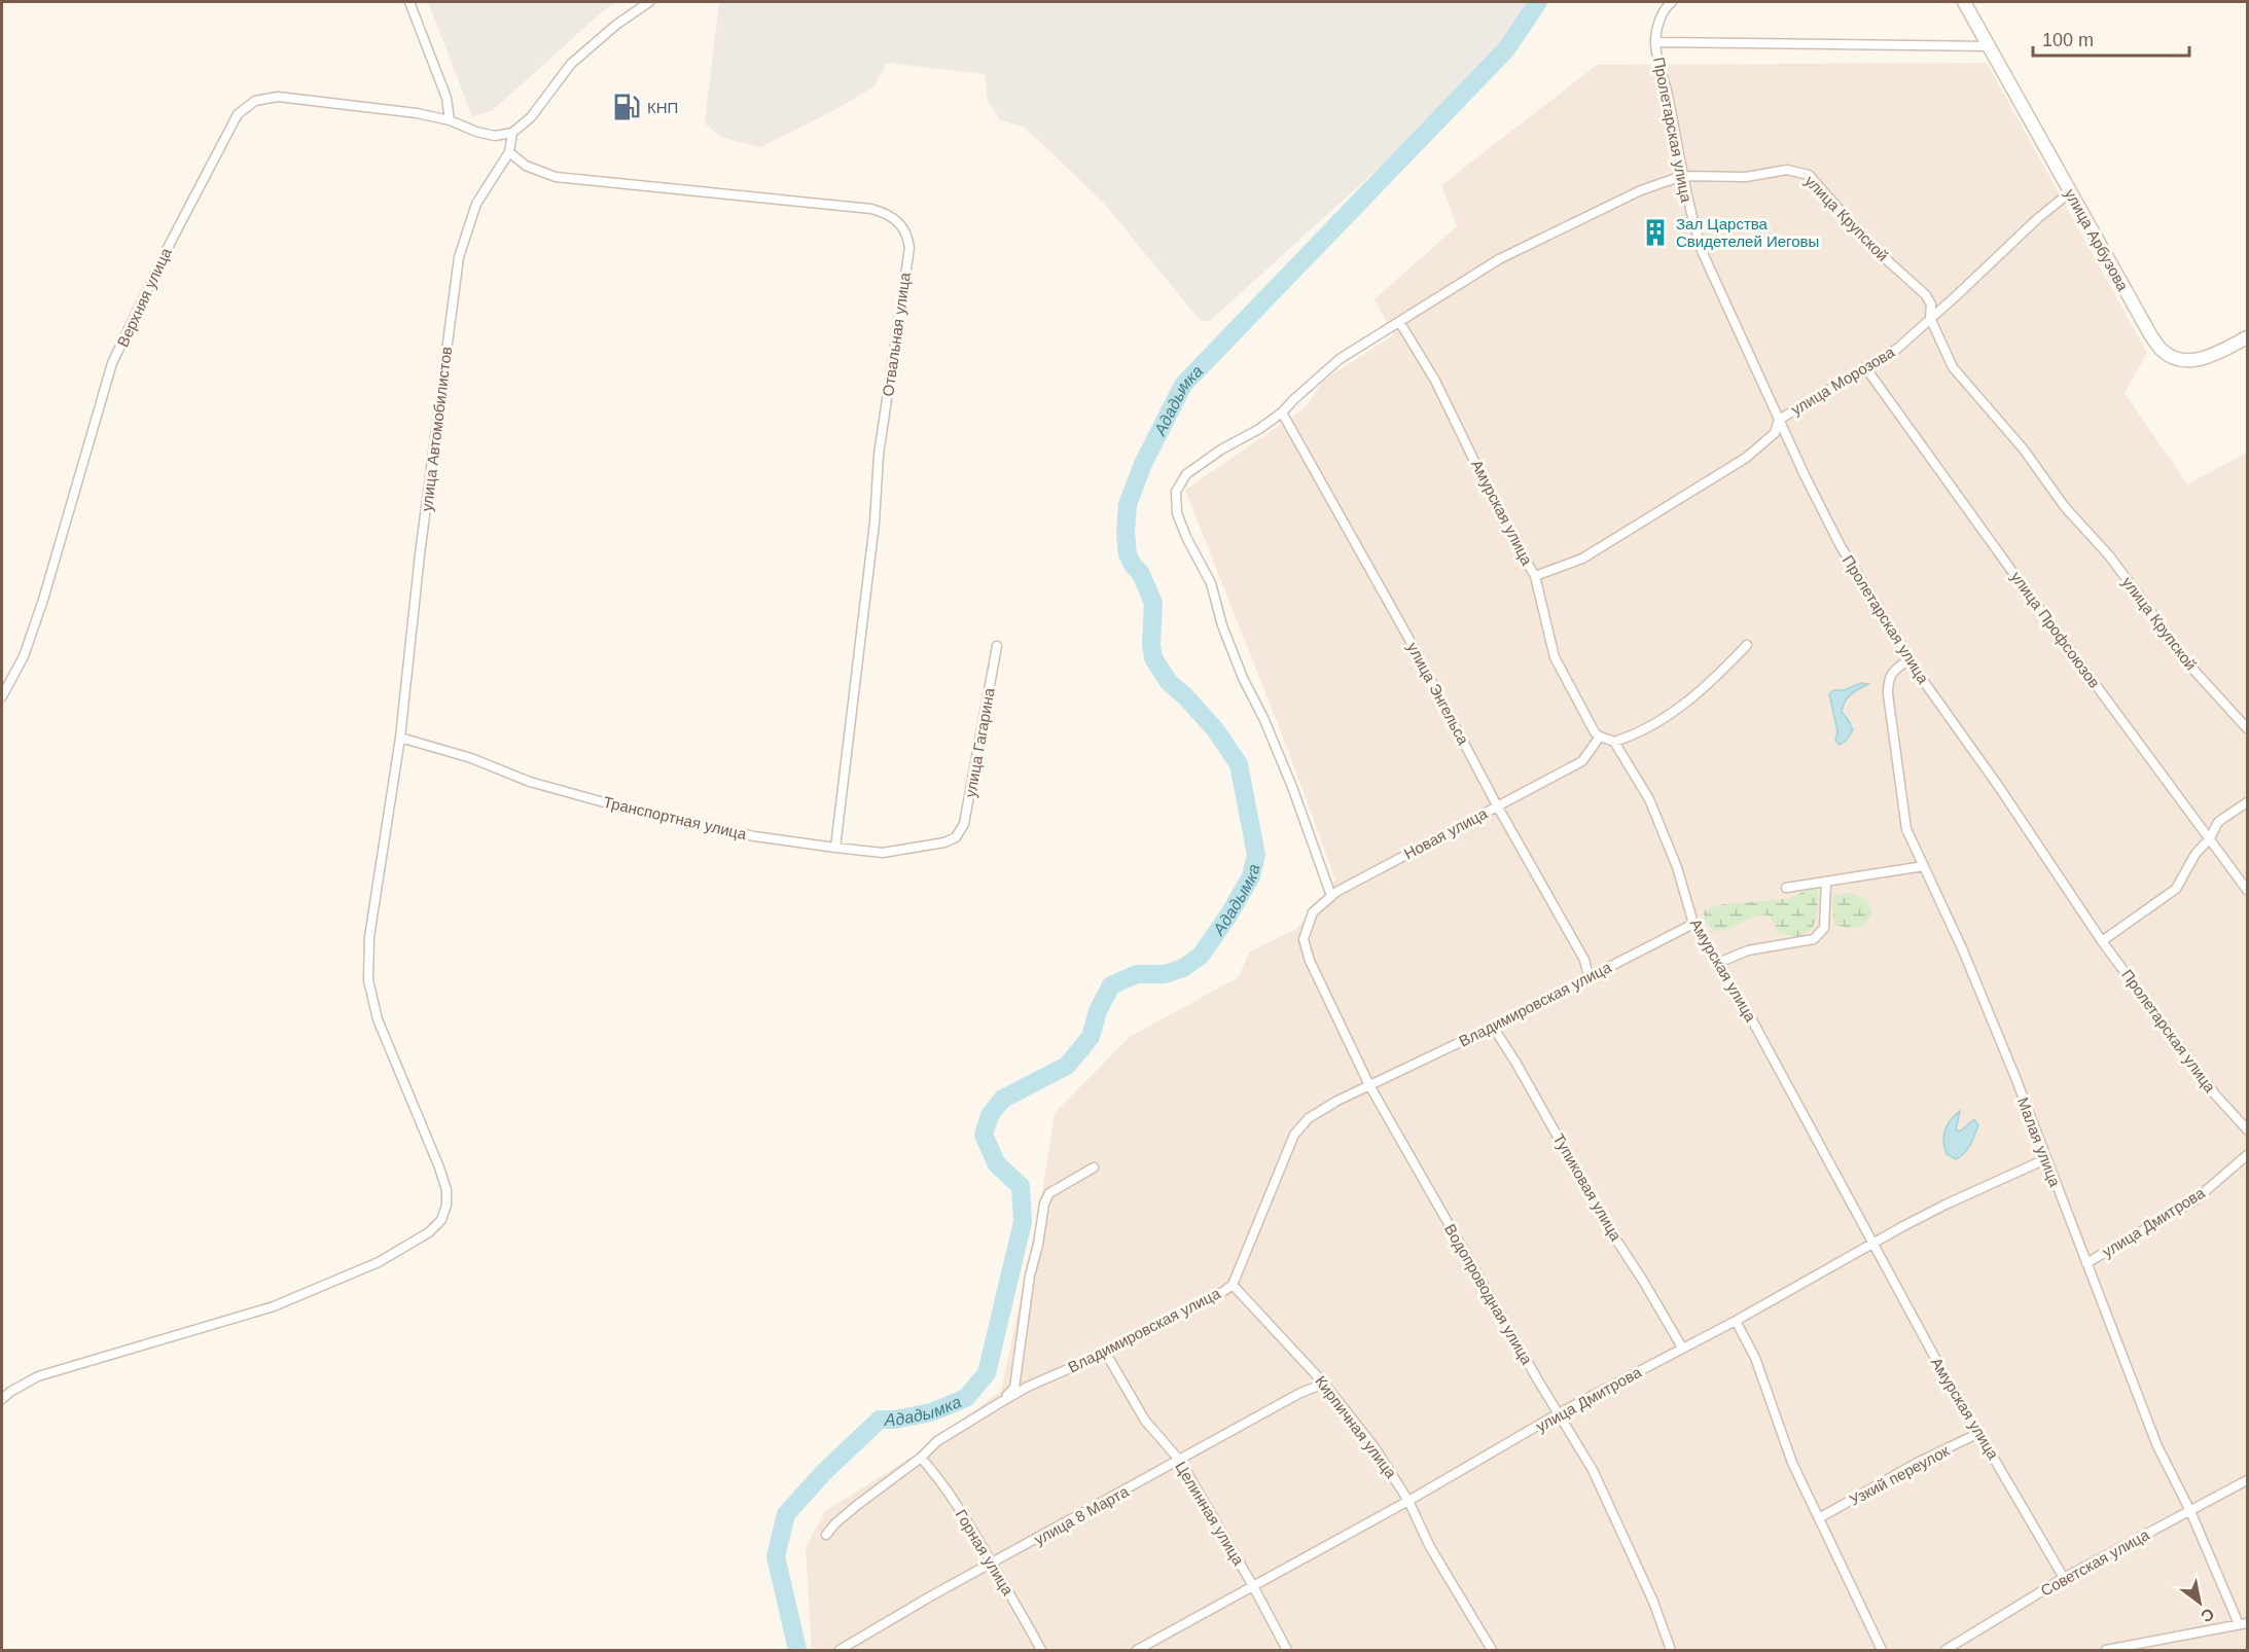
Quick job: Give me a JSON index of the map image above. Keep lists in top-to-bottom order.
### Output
{
  "streets": {
    "street": [
      "Пролетарская улица",
      "улица Крупской",
      "улица Арбузова",
      "Верхняя улица",
      "Отвальная улица",
      "улица Морозова",
      "улица Автомобилистов",
      "Амурская улица",
      "улица Профсоюзов",
      "улица Энгельса",
      "улица Гагарина",
      "Транспортная улица",
      "Новая улица",
      "Владимировская улица",
      "Малая улица",
      "Тупиковая улица",
      "улица Дмитрова",
      "Водопроводная улица",
      "Кирпичная улица",
      "Узкий переулок",
      "Целинная улица",
      "улица 8 Марта",
      "Горная улица",
      "Советская улица"
    ]
  },
  "crossings": [
    ["Пролетарская улица", "улица Крупской"],
    ["Пролетарская улица", "улица Морозова"],
    ["Пролетарская улица", "Малая улица"],
    ["улица Крупской", "улица Морозова"],
    ["улица Крупской", "Амурская улица"],
    ["улица Крупской", "улица Энгельса"],
    ["улица Крупской", "Новая улица"],
    ["улица Арбузова", "улица Морозова"],
    ["Верхняя улица", "улица Автомобилистов"],
    ["Отвальная улица", "улица Автомобилистов"],
    ["Отвальная улица", "Транспортная улица"],
    ["улица Морозова", "Амурская улица"],
    ["улица Морозова", "улица Профсоюзов"],
    ["улица Автомобилистов", "Транспортная улица"],
    ["Амурская улица", "Новая улица"],
    ["Амурская улица", "Владимировская улица"],
    ["Амурская улица", "улица Дмитрова"],
    ["Амурская улица", "Узкий переулок"],
    ["Амурская улица", "Советская улица"],
    ["улица Энгельса", "Новая улица"],
    ["улица Энгельса", "Владимировская улица"],
    ["улица Гагарина", "Транспортная улица"],
    ["Новая улица", "Водопроводная улица"],
    ["Владимировская улица", "Тупиковая улица"],
    ["Владимировская улица", "Водопроводная улица"],
    ["Владимировская улица", "Кирпичная улица"],
    ["Владимировская улица", "Целинная улица"],
    ["Владимировская улица", "Горная улица"],
    ["Малая улица", "улица Дмитрова"],
    ["Малая улица", "Советская улица"],
    ["Тупиковая улица", "улица Дмитрова"],
    ["улица Дмитрова", "Водопроводная улица"],
    ["улица Дмитрова", "Кирпичная улица"],
    ["улица Дмитрова", "Целинная улица"],
    ["Кирпичная улица", "улица 8 Марта"],
    ["Целинная улица", "улица 8 Марта"],
    ["улица 8 Марта", "Горная улица"]
  ],
  "water": ["Ададымка"],
  "places": {
    "fuel station": ["КНП"],
    "building": ["Зал Царства Свидетелей Иеговы"]
  },
  "scale_bar": "100 m",
  "north": "bottom right"
}
